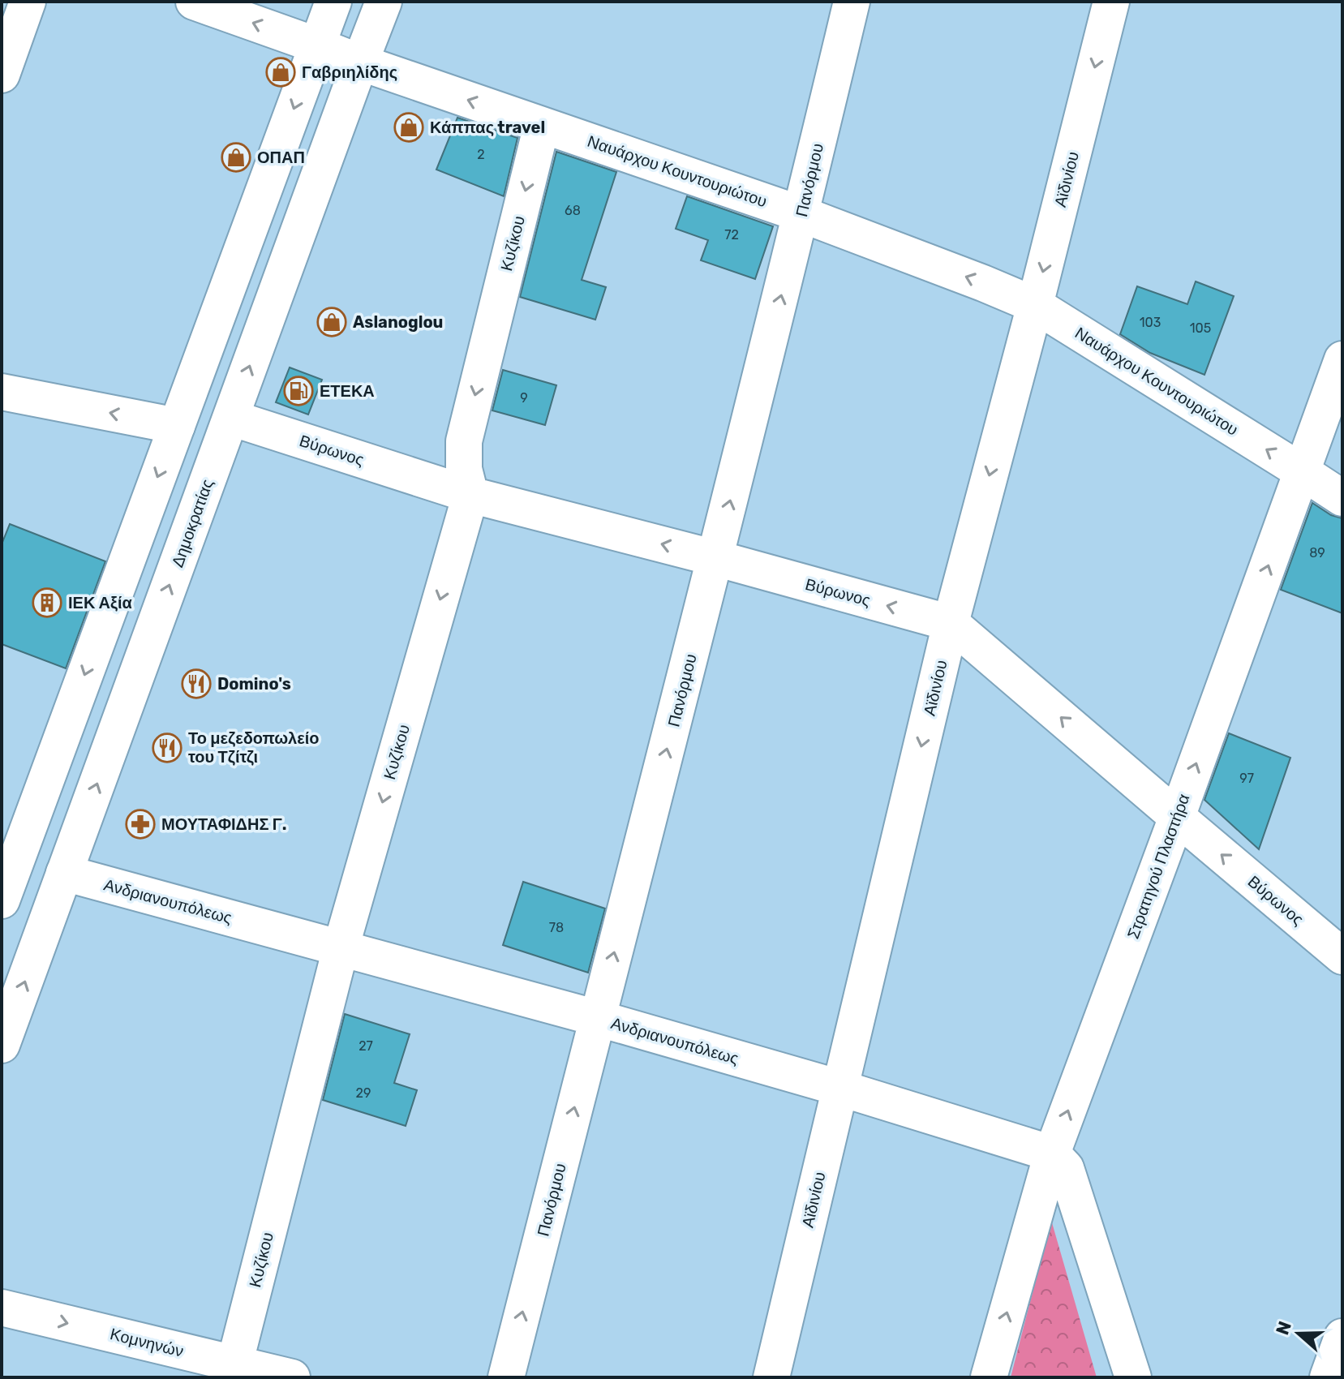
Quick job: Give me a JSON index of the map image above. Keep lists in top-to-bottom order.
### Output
{
  "streets": {
    "street": [
      "Ναυάρχου Κουντουριώτου",
      "Αϊδινίου",
      "Πανόρμου",
      "Κυζίκου",
      "Βύρωνος",
      "Δημοκρατίας",
      "Στρατηγού Πλαστήρα",
      "Ανδριανουπόλεως",
      "Κομνηνών"
    ]
  },
  "crossings": [
    ["Ναυάρχου Κουντουριώτου", "Αϊδινίου"],
    ["Ναυάρχου Κουντουριώτου", "Πανόρμου"],
    ["Ναυάρχου Κουντουριώτου", "Κυζίκου"],
    ["Ναυάρχου Κουντουριώτου", "Δημοκρατίας"],
    ["Ναυάρχου Κουντουριώτου", "Στρατηγού Πλαστήρα"],
    ["Αϊδινίου", "Βύρωνος"],
    ["Αϊδινίου", "Ανδριανουπόλεως"],
    ["Πανόρμου", "Βύρωνος"],
    ["Πανόρμου", "Ανδριανουπόλεως"],
    ["Κυζίκου", "Βύρωνος"],
    ["Κυζίκου", "Ανδριανουπόλεως"],
    ["Κυζίκου", "Κομνηνών"],
    ["Βύρωνος", "Δημοκρατίας"],
    ["Βύρωνος", "Στρατηγού Πλαστήρα"],
    ["Δημοκρατίας", "Ανδριανουπόλεως"],
    ["Στρατηγού Πλαστήρα", "Ανδριανουπόλεως"]
  ],
  "one_way": [
    "Ναυάρχου Κουντουριώτου",
    "Αϊδινίου",
    "Πανόρμου",
    "Βύρωνος",
    "Στρατηγού Πλαστήρα",
    "Κομνηνών"
  ],
  "places": {
    "shop": [
      "Γαβριηλίδης",
      "Κάππας travel",
      "ΟΠΑΠ",
      "Aslanoglou"
    ],
    "fuel station": ["ΕΤΕΚΑ"],
    "building": ["ΙΕΚ Αξία"],
    "restaurant": ["Domino's", "Το μεζεδοπωλείο του Τζίτζι"],
    "pharmacy": ["ΜΟΥΤΑΦΙΔΗΣ Γ."]
  },
  "house_numbers": [
    "2",
    "68",
    "72",
    "103",
    "105",
    "9",
    "89",
    "97",
    "78",
    "27",
    "29"
  ],
  "north": "left"
}
